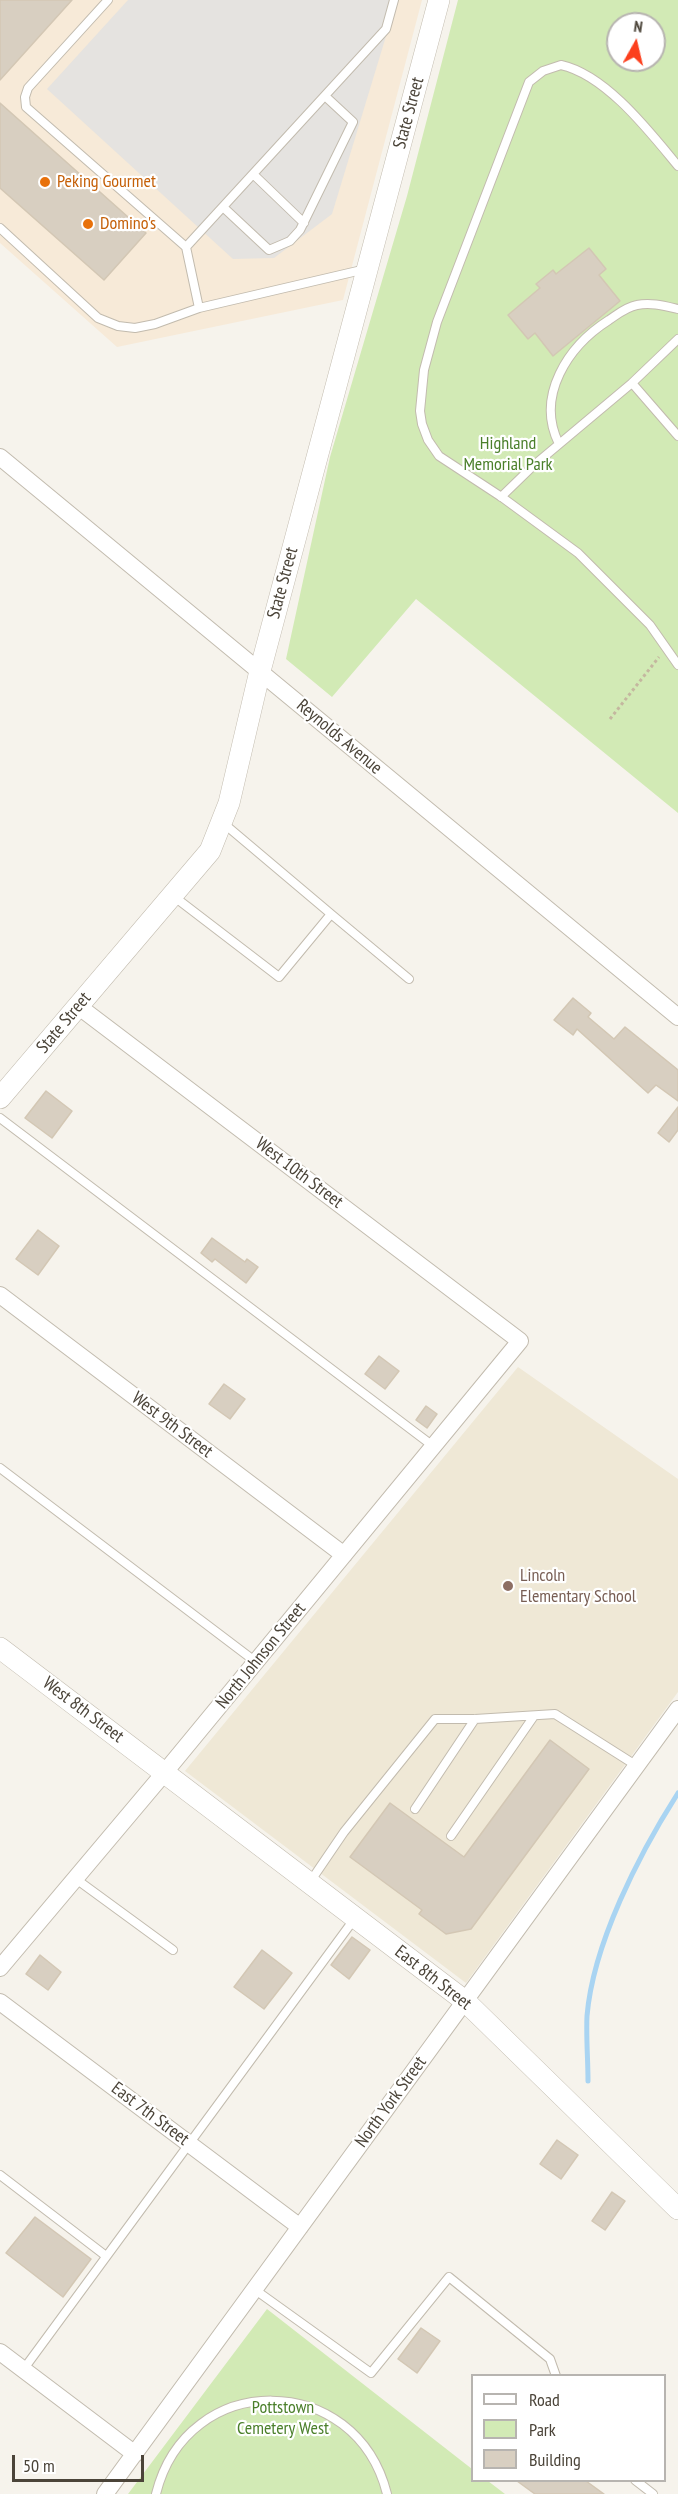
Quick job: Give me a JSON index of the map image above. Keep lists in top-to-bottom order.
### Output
{
  "streets": {
    "street": [
      "State Street",
      "Reynolds Avenue",
      "West 10th Street",
      "West 9th Street",
      "North Johnson Street",
      "West 8th Street",
      "East 8th Street",
      "North York Street",
      "East 7th Street"
    ]
  },
  "crossings": [
    ["State Street", "Reynolds Avenue"],
    ["State Street", "West 10th Street"],
    ["West 10th Street", "North Johnson Street"],
    ["West 9th Street", "North Johnson Street"],
    ["North Johnson Street", "West 8th Street"],
    ["North Johnson Street", "East 8th Street"],
    ["West 8th Street", "East 8th Street"],
    ["East 8th Street", "North York Street"],
    ["North York Street", "East 7th Street"]
  ],
  "parks": ["Highland Memorial Park", "Pottstown Cemetery West"],
  "places": ["Peking Gourmet", "Domino's", "Lincoln Elementary School"],
  "legend": ["Road", "Park", "Building"],
  "scale_bar": "50 m",
  "north": "top"
}
